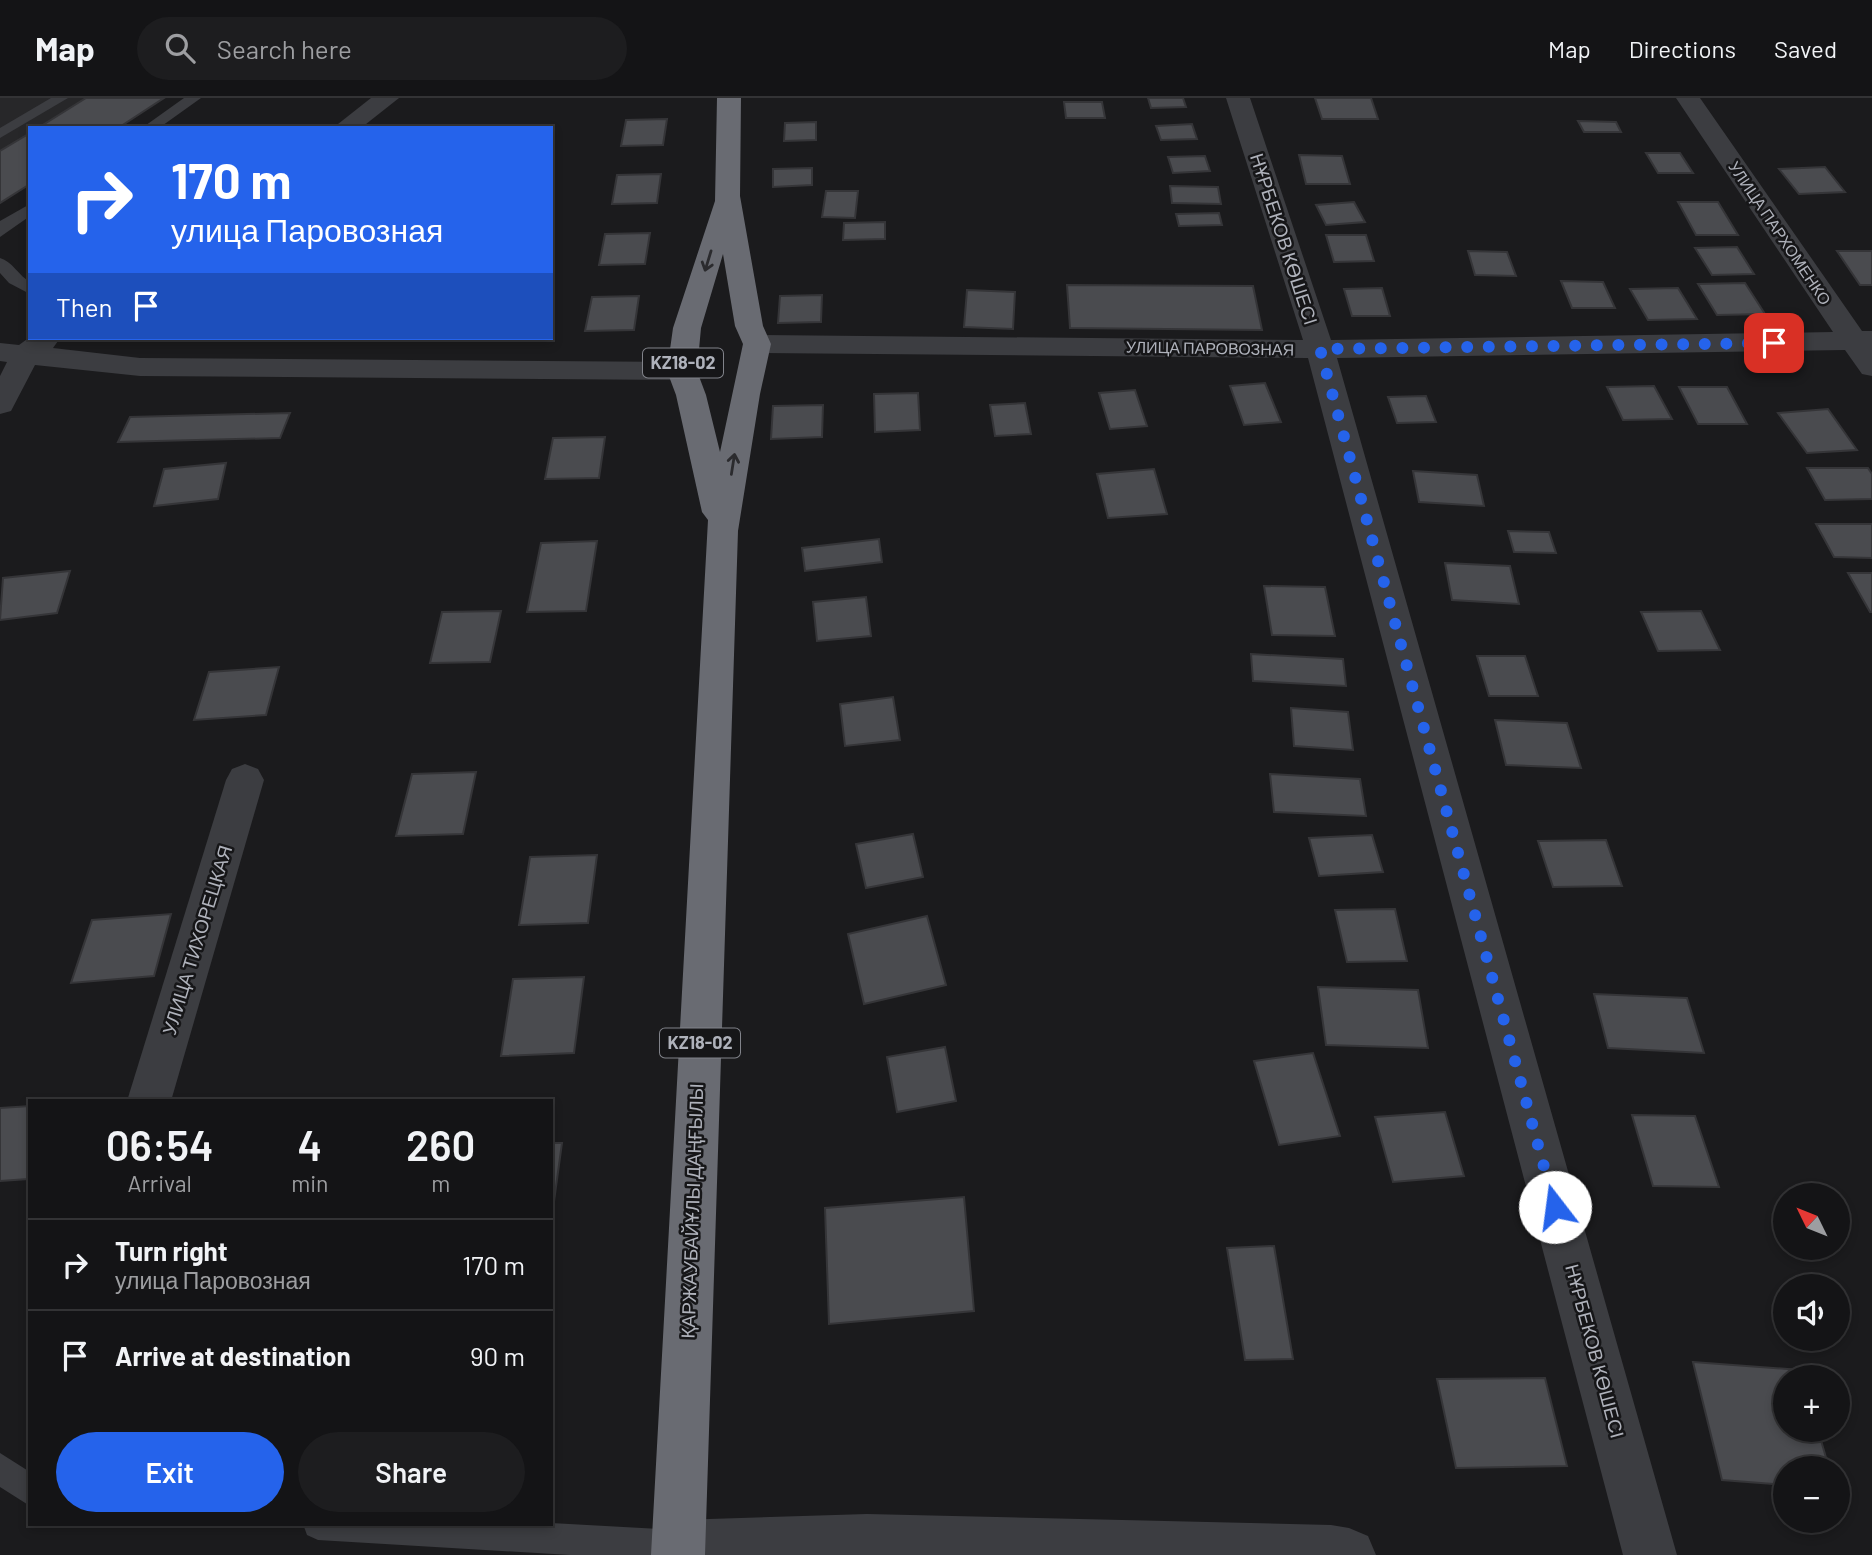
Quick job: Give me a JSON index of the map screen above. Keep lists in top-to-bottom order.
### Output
{
  "streets": {
    "highway": ["KZ18-02", "ҚАРЖАУБАЙҰЛЫ ДАҢҒЫЛЫ"],
    "street": [
      "УЛИЦА ПАРХОМЕНКО",
      "НҰРБЕКОВ КӨШЕСІ",
      "УЛИЦА ПАРОВОЗНАЯ",
      "УЛИЦА ТИХОРЕЦКАЯ"
    ]
  },
  "crossings": [
    ["УЛИЦА ПАРХОМЕНКО", "УЛИЦА ПАРОВОЗНАЯ"],
    ["НҰРБЕКОВ КӨШЕСІ", "УЛИЦА ПАРОВОЗНАЯ"],
    ["УЛИЦА ПАРОВОЗНАЯ", "ҚАРЖАУБАЙҰЛЫ ДАҢҒЫЛЫ"],
    ["KZ18-02", "ҚАРЖАУБАЙҰЛЫ ДАҢҒЫЛЫ"]
  ],
  "north": "top left",
  "page": {
    "header": "Map",
    "search": "Search here",
    "nav": ["Map", "Directions", "Saved"],
    "turn": ["170 m", "улица Паровозная"],
    "then": "Then",
    "eta": [
      "06:54",
      "Arrival",
      "4",
      "min",
      "260",
      "m"
    ],
    "map_buttons": ["+", "−"],
    "list": [
      {
        "name": "Turn right",
        "note": "улица Паровозная",
        "value": "170 m"
      },
      {
        "name": "Arrive at destination",
        "value": "90 m"
      }
    ],
    "buttons": ["Exit", "Share"]
  }
}
